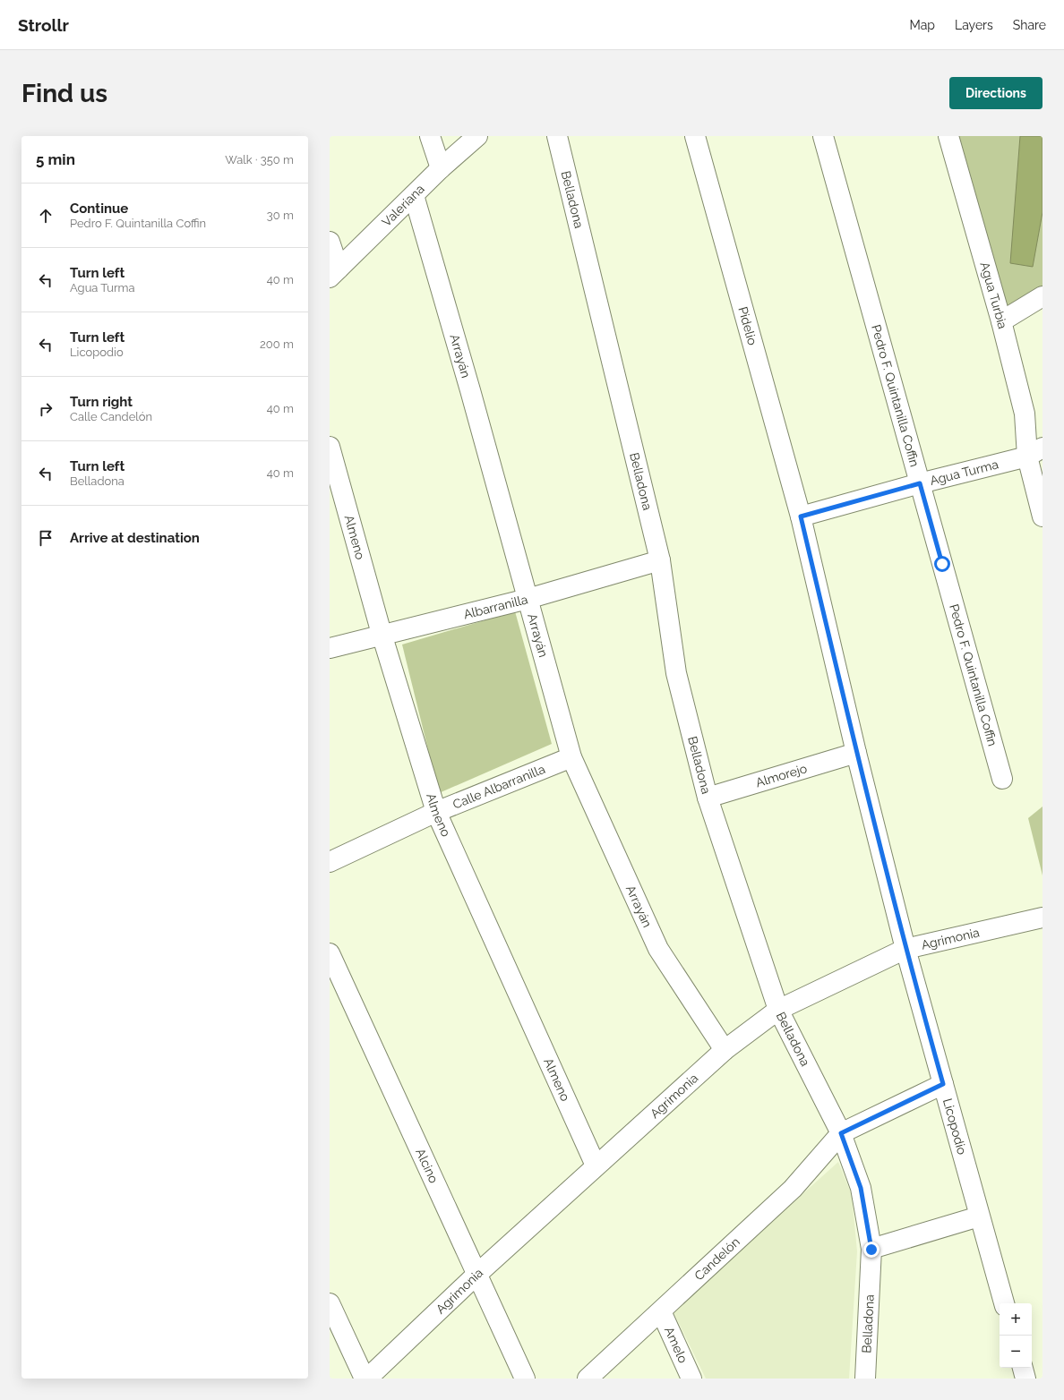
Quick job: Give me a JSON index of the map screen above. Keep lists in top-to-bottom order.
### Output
{
  "streets": {
    "street": [
      "Belladona",
      "Valeriana",
      "Agua Turbia",
      "Pidelio",
      "Arrayán",
      "Pedro F. Quintanilla Coffin",
      "Agua Turma",
      "Almeno",
      "Albarranilla",
      "Almorejo",
      "Calle Albarranilla",
      "Agrimonia",
      "Licopodio",
      "Alcino",
      "Candelón",
      "Amelo"
    ]
  },
  "crossings": [
    ["Belladona", "Albarranilla"],
    ["Belladona", "Almorejo"],
    ["Belladona", "Agrimonia"],
    ["Belladona", "Candelón"],
    ["Valeriana", "Arrayán"],
    ["Agua Turbia", "Agua Turma"],
    ["Pidelio", "Agua Turma"],
    ["Pidelio", "Licopodio"],
    ["Arrayán", "Albarranilla"],
    ["Arrayán", "Calle Albarranilla"],
    ["Arrayán", "Agrimonia"],
    ["Pedro F. Quintanilla Coffin", "Agua Turma"],
    ["Agua Turma", "Licopodio"],
    ["Almeno", "Albarranilla"],
    ["Almeno", "Calle Albarranilla"],
    ["Almeno", "Agrimonia"],
    ["Almorejo", "Licopodio"],
    ["Agrimonia", "Licopodio"],
    ["Agrimonia", "Alcino"],
    ["Candelón", "Amelo"]
  ],
  "page": {
    "header": "Strollr",
    "nav": ["Map", "Layers", "Share"],
    "buttons": "Directions",
    "title": "Find us",
    "heading": ["5 min", "Walk · 350 m"],
    "list": [
      ["Continue", "Pedro F. Quintanilla Coffin", "30 m"],
      ["Turn left", "Agua Turma", "40 m"],
      ["Turn left", "Licopodio", "200 m"],
      ["Turn right", "Calle Candelón", "40 m"],
      ["Turn left", "Belladona", "40 m"],
      "Arrive at destination"
    ],
    "map_buttons": ["+", "−"]
  }
}
